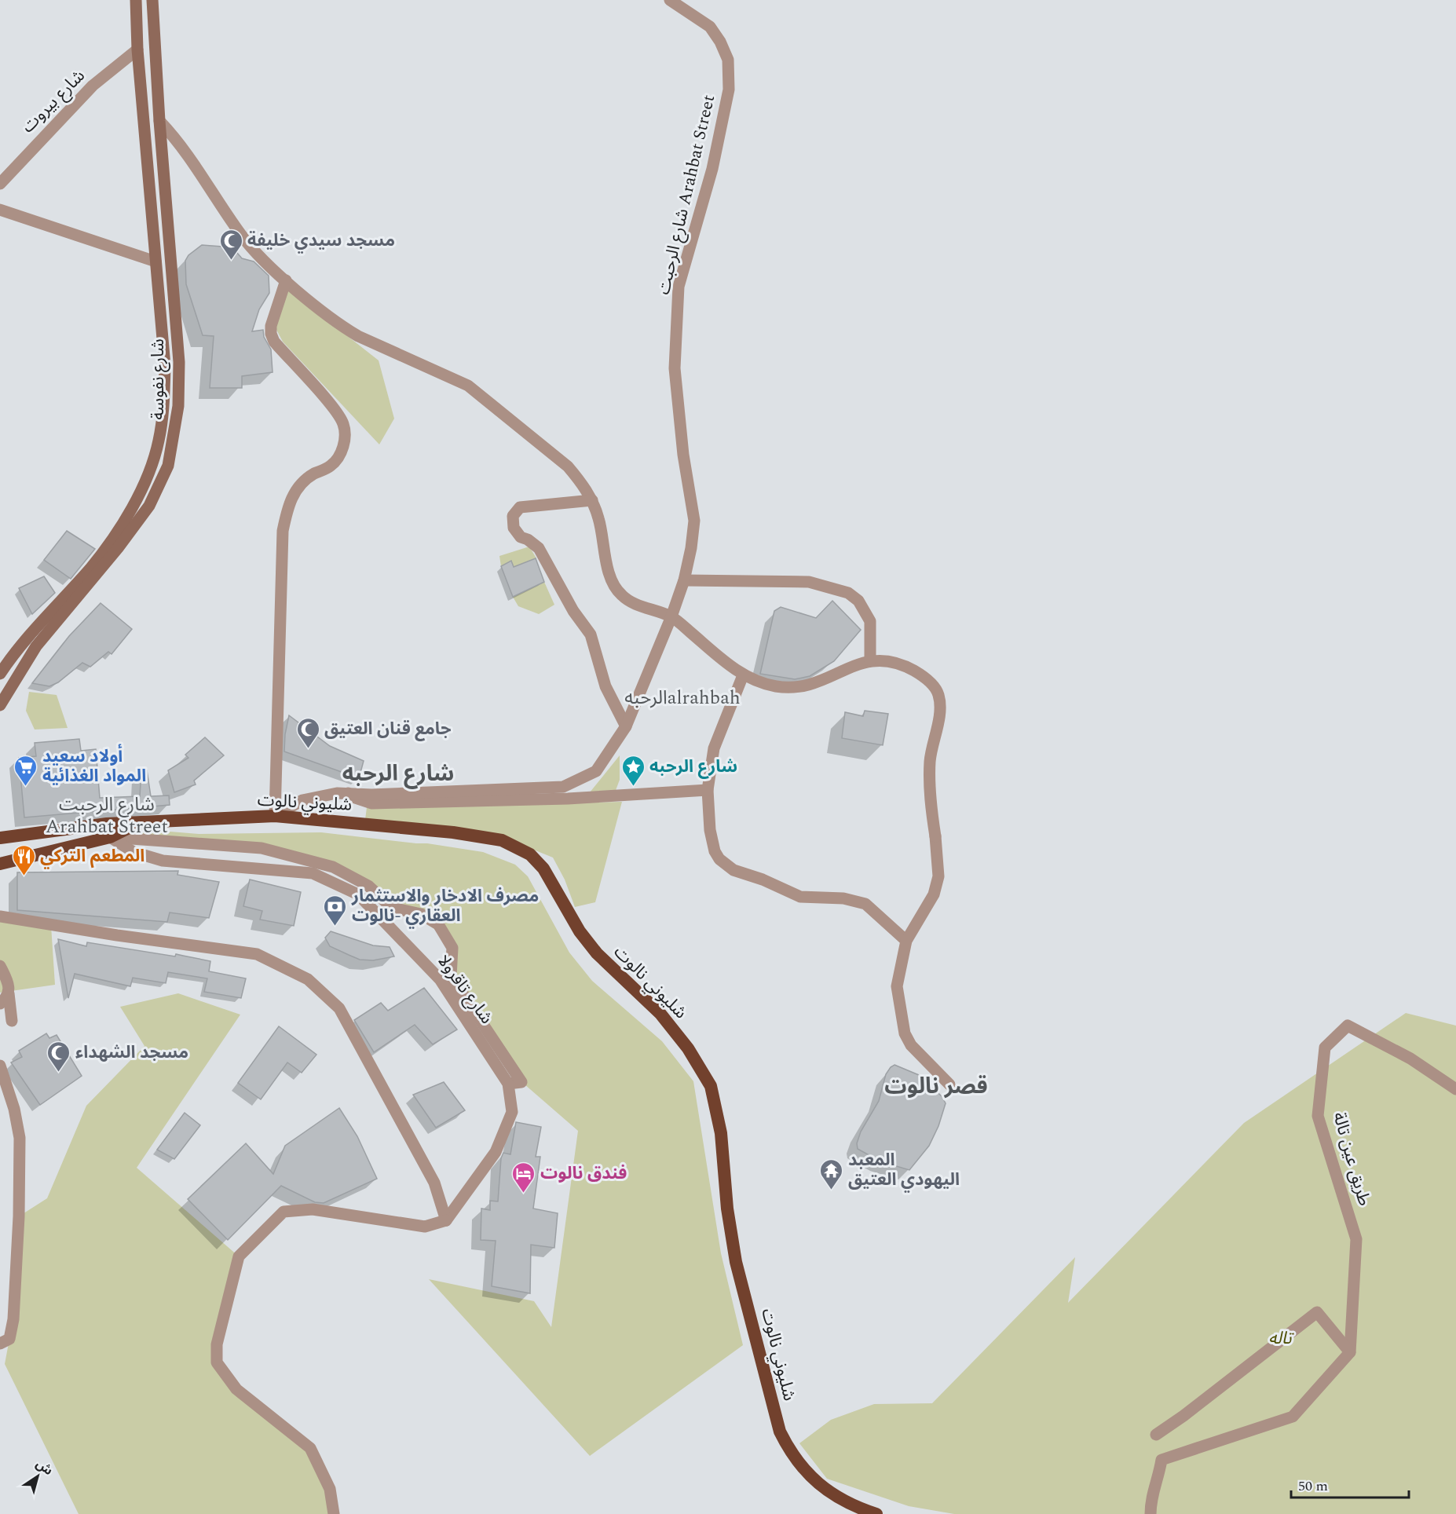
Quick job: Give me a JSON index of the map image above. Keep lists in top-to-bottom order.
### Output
{
  "streets": {
    "highway": ["شليوني نالوت"],
    "main road": ["شارع نفوسة"],
    "street": [
      "شارع بيروت",
      "شارع الرحبت Arahbat Street",
      "شارع تاقرولا",
      "طريق عين تالة"
    ]
  },
  "crossings": [
    ["شارع بيروت", "شارع نفوسة"],
    ["شارع الرحبت Arahbat Street", "شليوني نالوت"]
  ],
  "districts": [
    "الرحبهalrahbah",
    "شارع الرحبه",
    "شارع الرحبت Arahbat Street",
    "قصر نالوت"
  ],
  "parks": ["تاله"],
  "places": {
    "mosque": ["مسجد سيدي خليفة", "جامع قنان العتيق", "مسجد الشهداء"],
    "supermarket": ["أولاد سعيد المواد الغذائية"],
    "place": ["شارع الرحبه"],
    "restaurant": ["المطعم التركي"],
    "bank": ["مصرف الادخار والاستثمار العقاري -نالوت"],
    "temple": ["المعبد اليهودي العتيق"],
    "hotel": ["فندق نالوت"]
  },
  "scale_bar": "50 m",
  "north": "top right"
}
